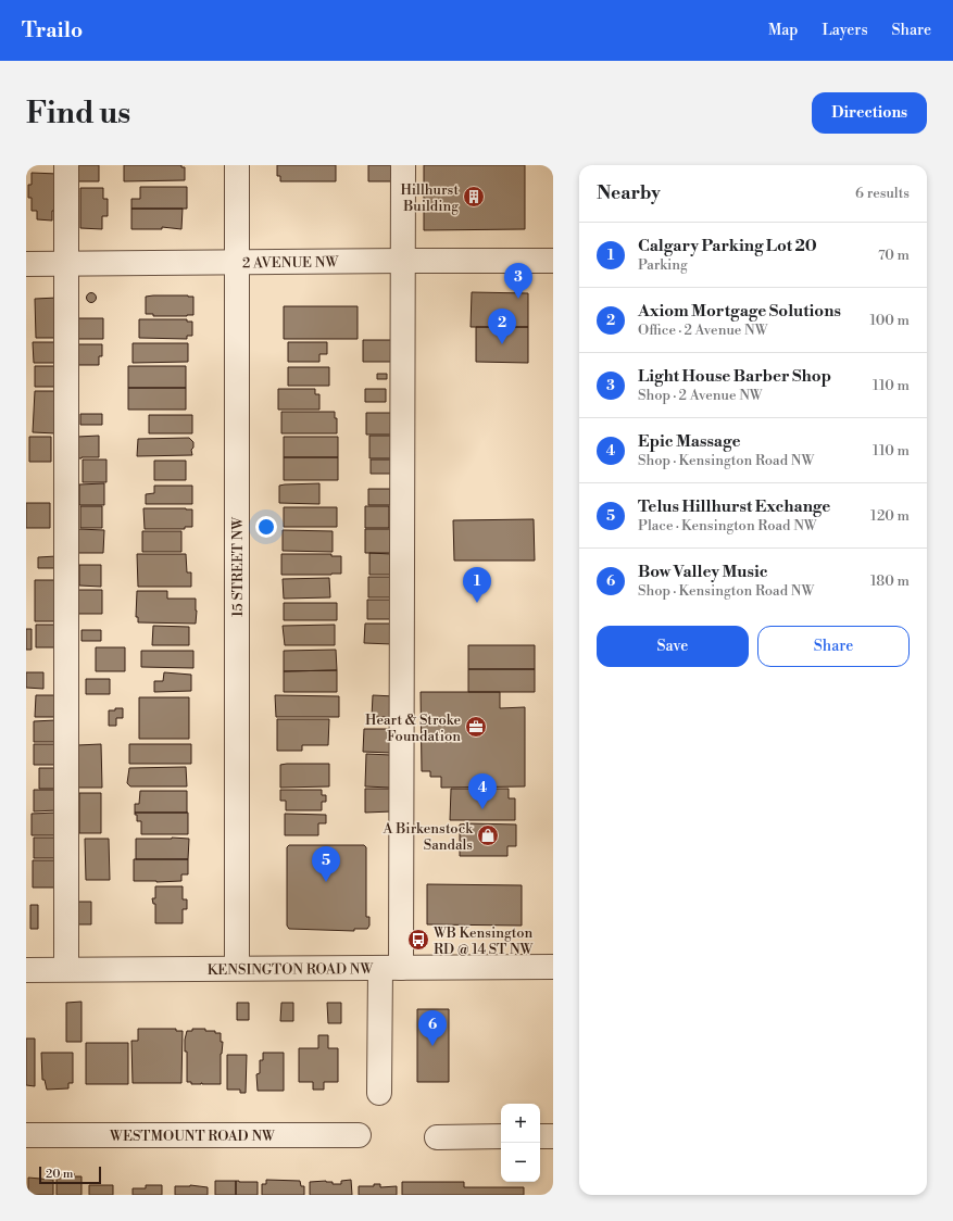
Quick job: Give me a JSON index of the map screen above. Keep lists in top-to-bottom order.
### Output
{
  "streets": {
    "street": [
      "2 AVENUE NW",
      "15 STREET NW",
      "KENSINGTON ROAD NW",
      "WESTMOUNT ROAD NW"
    ]
  },
  "crossings": [
    ["2 AVENUE NW", "15 STREET NW"],
    ["15 STREET NW", "KENSINGTON ROAD NW"]
  ],
  "places": {
    "building": ["Hillhurst Building"],
    "office": ["Heart & Stroke Foundation"],
    "shop": ["A Birkenstock Sandals"],
    "bus stop": ["WB Kensington RD @ 14 ST NW"]
  },
  "scale_bar": "20 m",
  "page": {
    "header": "Trailo",
    "nav": ["Map", "Layers", "Share"],
    "buttons": [
      "Directions",
      ["Save", "Share"]
    ],
    "title": "Find us",
    "heading": ["Nearby", "6 results"],
    "list": [
      {
        "mark": "1",
        "name": "Calgary Parking Lot 20",
        "note": "Parking",
        "value": "70 m"
      },
      {
        "mark": "2",
        "name": "Axiom Mortgage Solutions",
        "note": "Office · 2 Avenue NW",
        "value": "100 m"
      },
      {
        "mark": "3",
        "name": "Light House Barber Shop",
        "note": "Shop · 2 Avenue NW",
        "value": "110 m"
      },
      {
        "mark": "4",
        "name": "Epic Massage",
        "note": "Shop · Kensington Road NW",
        "value": "110 m"
      },
      {
        "mark": "5",
        "name": "Telus Hillhurst Exchange",
        "note": "Place · Kensington Road NW",
        "value": "120 m"
      },
      {
        "mark": "6",
        "name": "Bow Valley Music",
        "note": "Shop · Kensington Road NW",
        "value": "180 m"
      }
    ],
    "pins": [
      "3",
      "2",
      "1",
      "4",
      "5",
      "6"
    ],
    "map_buttons": ["+", "−"],
    "scale": "20 m"
  }
}
